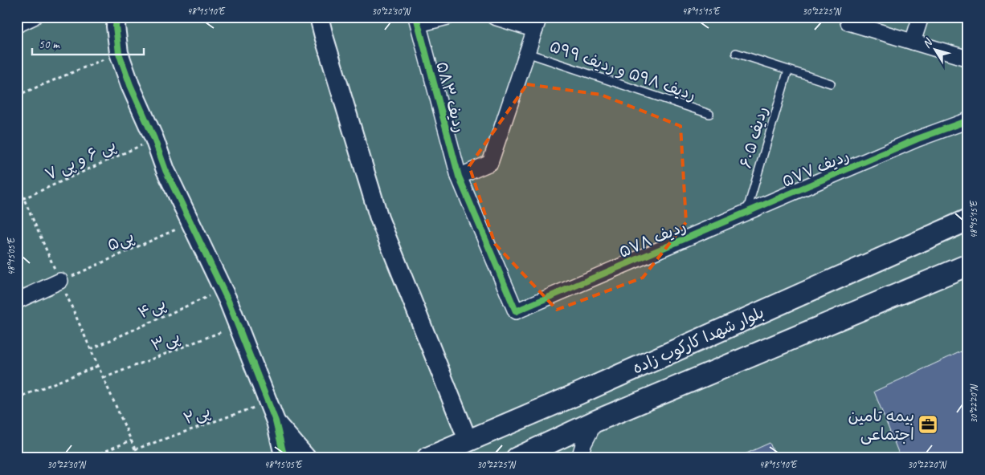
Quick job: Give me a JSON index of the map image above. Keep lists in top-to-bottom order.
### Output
{
  "streets": {
    "main road": ["بلوار شهدا کارکوب زاده"],
    "street": ["ردیف ۵۸۳", "ردیف ۵۷۷", "ردیف ۵۷۸"],
    "lane": ["ردیف ۵۹۸ و ردیف ۵۹۹", "ردیف ۶۰۵"],
    "path": [
      "پی ۶ و پی ۷",
      "پی۵",
      "پی۴",
      "پی۳",
      "پی۲"
    ]
  },
  "crossings": [
    ["ردیف ۵۸۳", "ردیف ۵۷۸"],
    ["ردیف ۶۰۵", "ردیف ۵۷۷"],
    ["ردیف ۵۷۷", "ردیف ۵۷۸"]
  ],
  "places": {
    "office": ["بیمه تامین اجتماعی"]
  },
  "scale_bar": "50 m",
  "north": "top left",
  "coordinates": [
    "48°15'10\"E",
    "30°22'30\"N",
    "48°15'15\"E",
    "30°22'25\"N",
    "48°15'05\"E",
    "30°22'20\"N"
  ]
}
